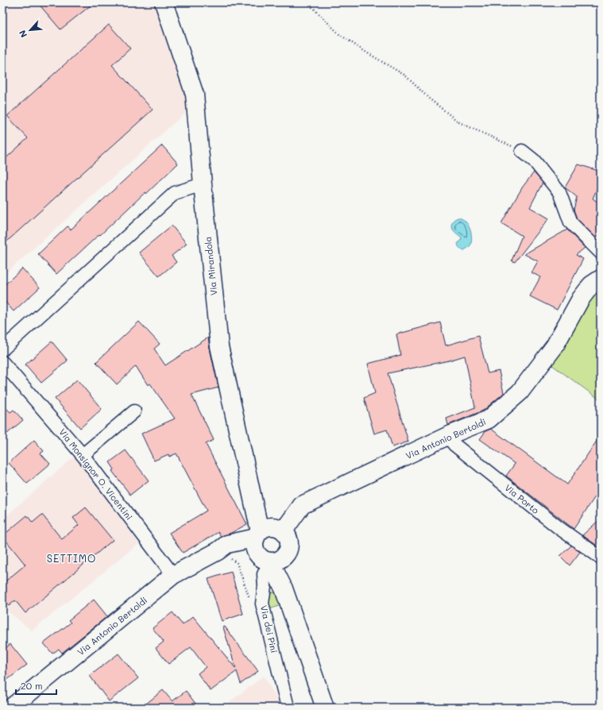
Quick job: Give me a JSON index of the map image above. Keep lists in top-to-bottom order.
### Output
{
  "streets": {
    "street": [
      "Via Mirandola",
      "Via Antonio Bertoldi",
      "Via Monsignor O. Vicentini",
      "Via Porto",
      "Via dei Pini"
    ]
  },
  "crossings": [
    ["Via Mirandola", "Via Antonio Bertoldi"],
    ["Via Mirandola", "Via dei Pini"],
    ["Via Antonio Bertoldi", "Via Monsignor O. Vicentini"],
    ["Via Antonio Bertoldi", "Via Porto"],
    ["Via Antonio Bertoldi", "Via dei Pini"]
  ],
  "districts": ["SETTIMO"],
  "scale_bar": "20 m",
  "north": "bottom left"
}
